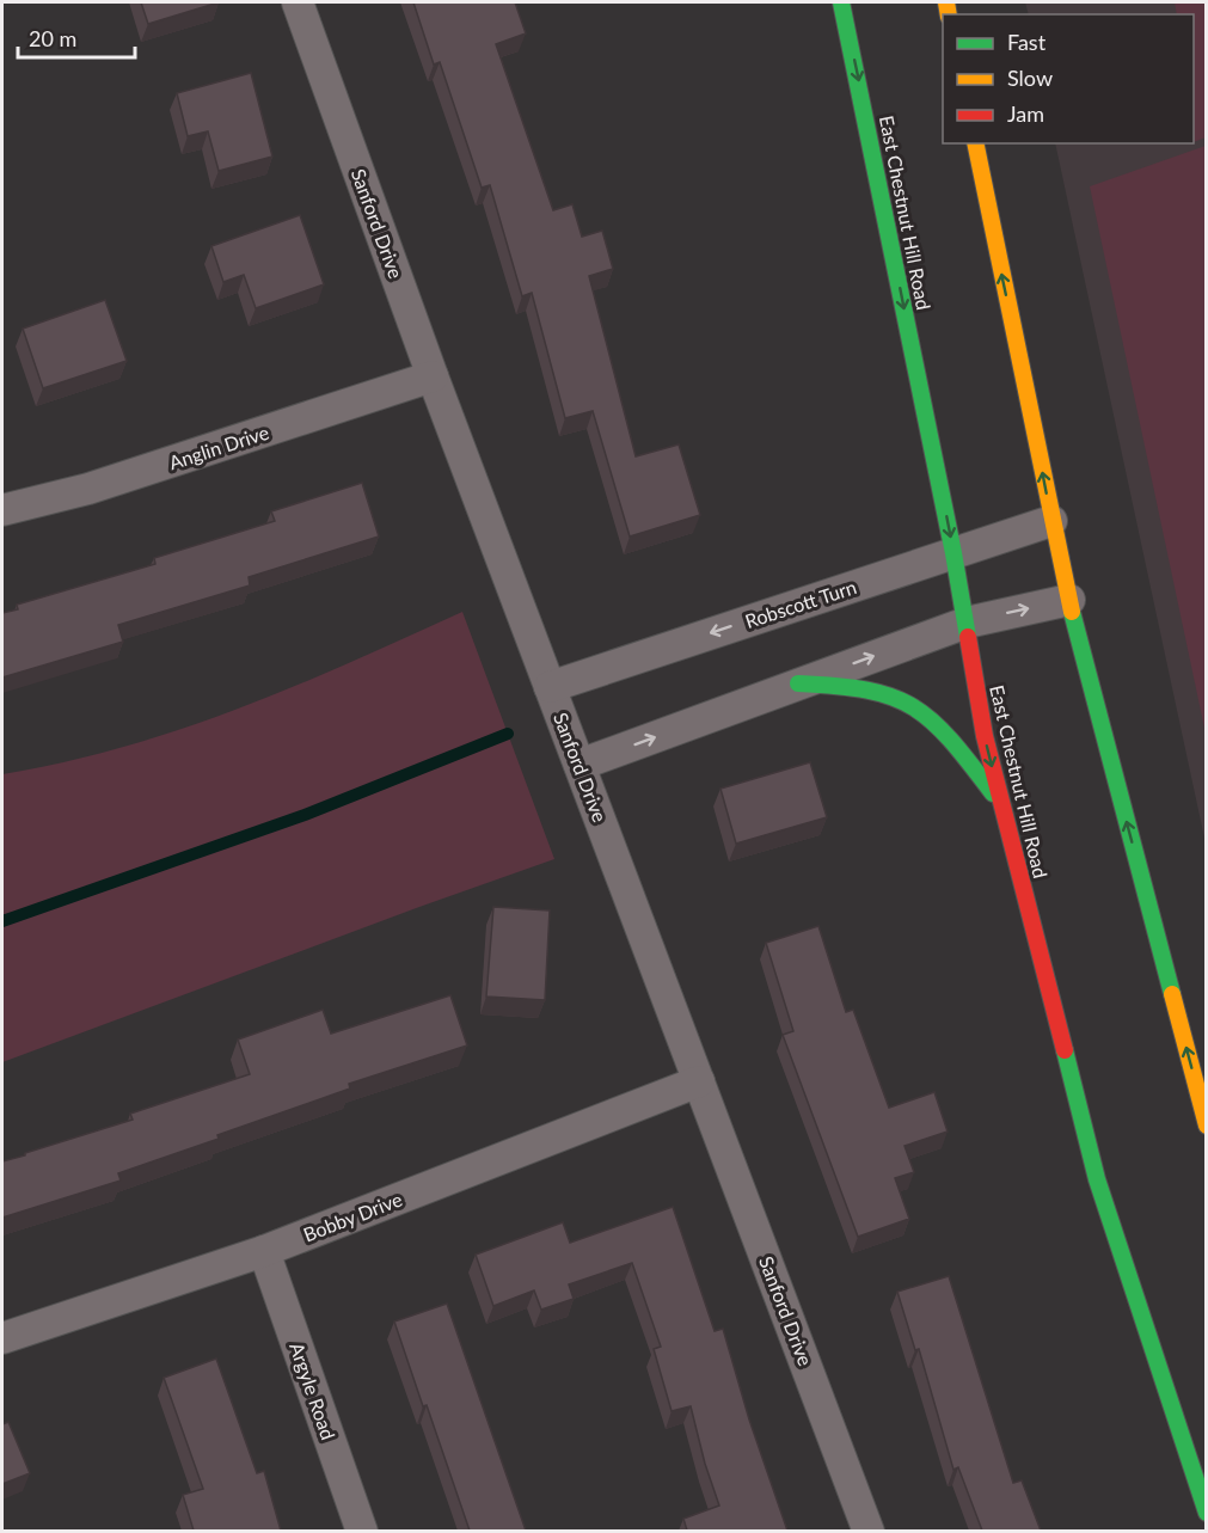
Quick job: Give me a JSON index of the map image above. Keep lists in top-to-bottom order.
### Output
{
  "streets": {
    "main road": ["East Chestnut Hill Road"],
    "street": [
      "Sanford Drive",
      "Anglin Drive",
      "Robscott Turn",
      "Bobby Drive",
      "Argyle Road"
    ]
  },
  "crossings": [
    ["East Chestnut Hill Road", "Robscott Turn"],
    ["Sanford Drive", "Anglin Drive"],
    ["Sanford Drive", "Robscott Turn"],
    ["Sanford Drive", "Bobby Drive"],
    ["Bobby Drive", "Argyle Road"]
  ],
  "legend": ["Fast", "Slow", "Jam"],
  "scale_bar": "20 m"
}
